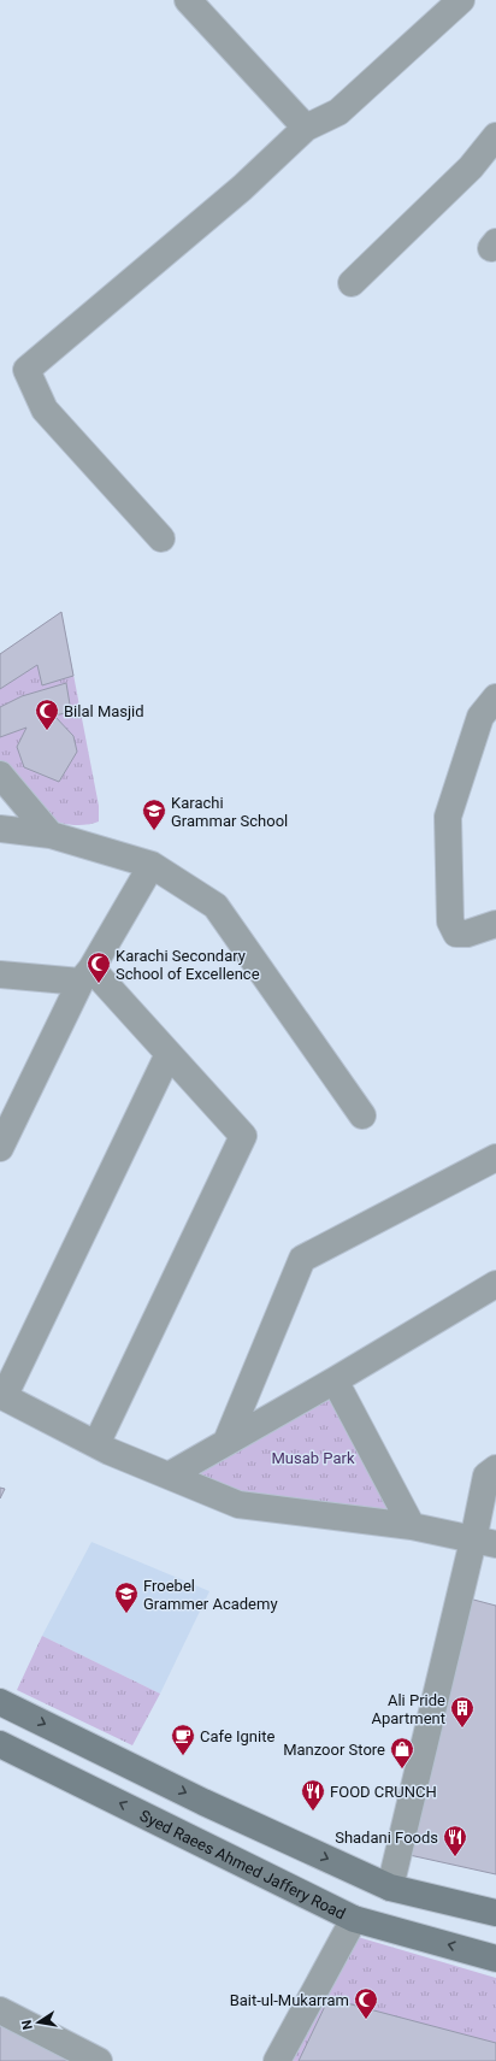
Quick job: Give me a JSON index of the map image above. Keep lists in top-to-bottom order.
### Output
{
  "streets": {
    "main road": ["Syed Raees Ahmed Jaffery Road"]
  },
  "parks": ["Musab Park"],
  "places": {
    "mosque": ["Bilal Masjid", "Karachi Secondary School of Excellence", "Bait-ul-Mukarram"],
    "school or university": ["Karachi Grammar School", "Froebel Grammer Academy"],
    "building": ["Ali Pride Apartment"],
    "cafe": ["Cafe Ignite"],
    "shop": ["Manzoor Store"],
    "restaurant": ["FOOD CRUNCH", "Shadani Foods"]
  },
  "north": "left"
}
